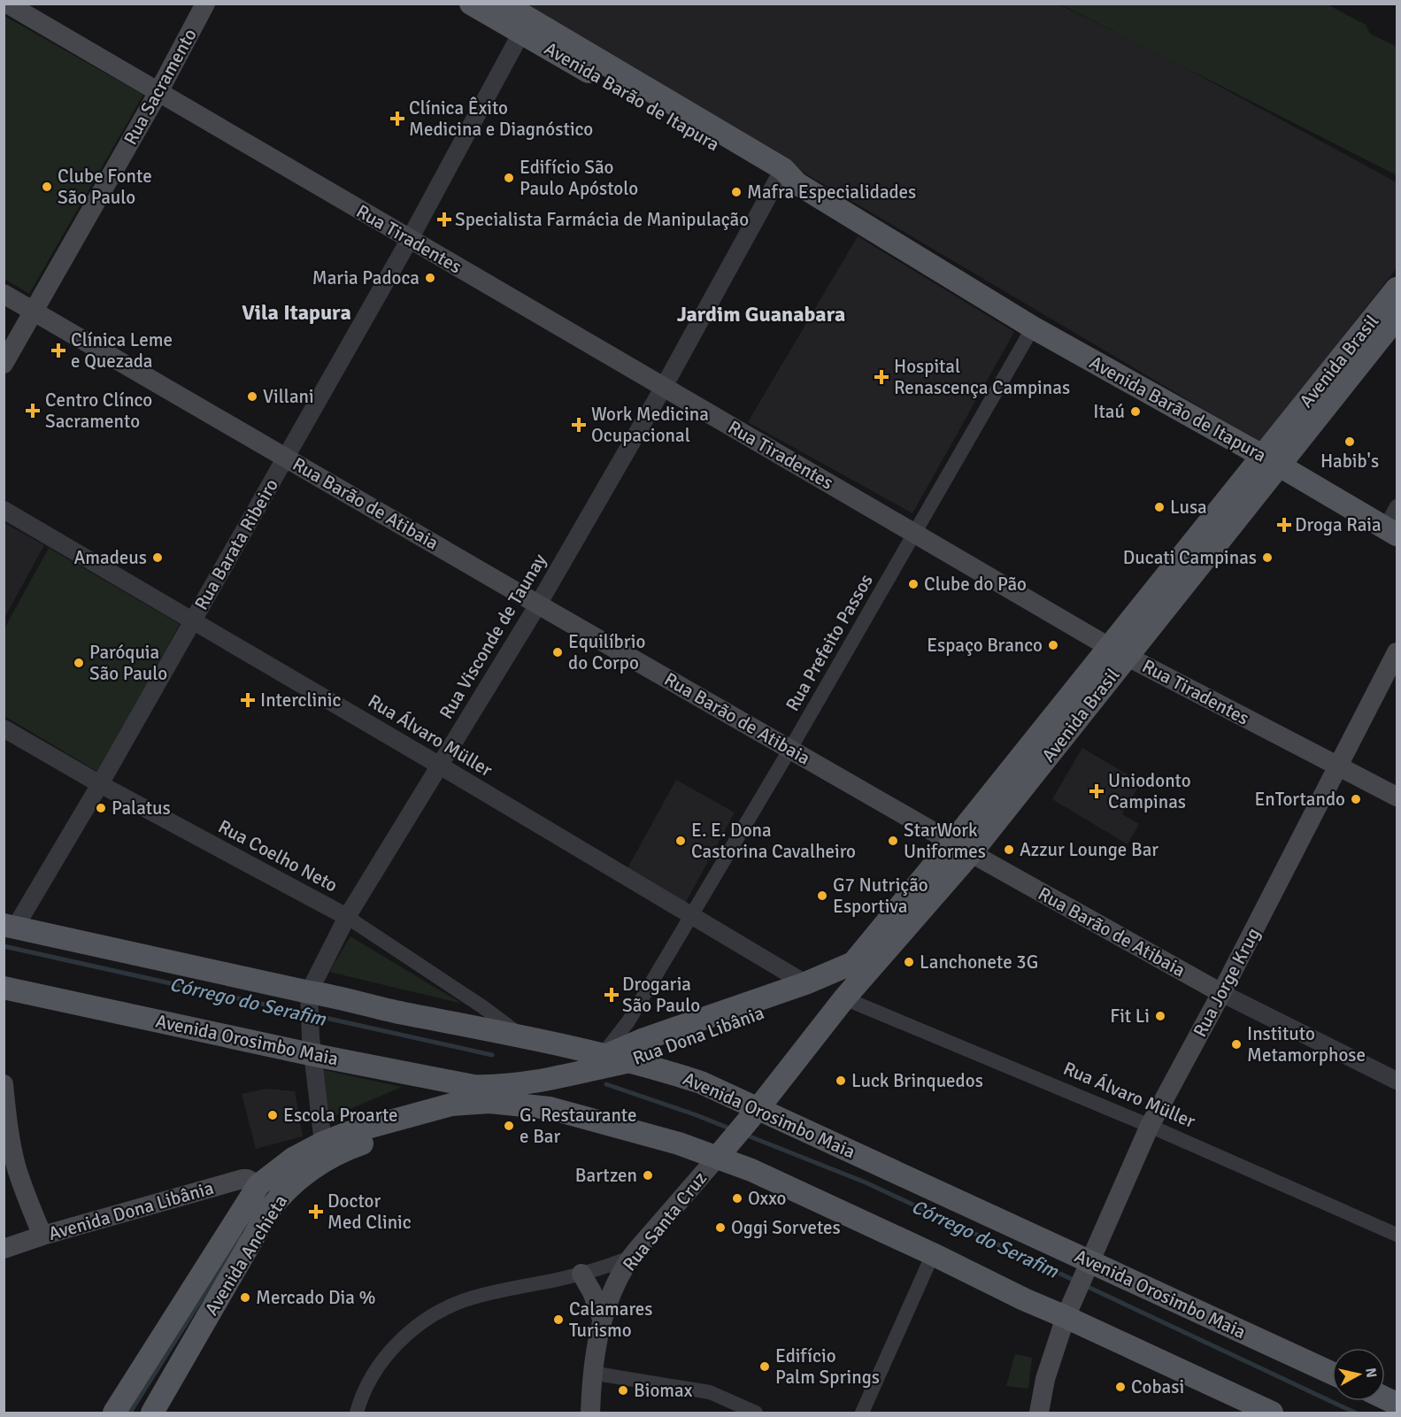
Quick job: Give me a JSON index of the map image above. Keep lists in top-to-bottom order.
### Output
{
  "streets": {
    "main road": [
      "Rua Sacramento",
      "Avenida Barão de Itapura",
      "Rua Tiradentes",
      "Avenida Brasil",
      "Rua Barão de Atibaia",
      "Rua Jorge Krug",
      "Rua Dona Libânia",
      "Avenida Orosimbo Maia",
      "Avenida Dona Libânia",
      "Rua Santa Cruz",
      "Avenida Anchieta"
    ],
    "street": [
      "Rua Barata Ribeiro",
      "Rua Visconde de Taunay",
      "Rua Prefeito Passos",
      "Rua Álvaro Müller",
      "Rua Coelho Neto"
    ]
  },
  "crossings": [
    ["Rua Sacramento", "Rua Tiradentes"],
    ["Rua Sacramento", "Rua Barão de Atibaia"],
    ["Avenida Barão de Itapura", "Avenida Brasil"],
    ["Avenida Barão de Itapura", "Rua Barata Ribeiro"],
    ["Avenida Barão de Itapura", "Rua Visconde de Taunay"],
    ["Avenida Barão de Itapura", "Rua Prefeito Passos"],
    ["Rua Tiradentes", "Avenida Brasil"],
    ["Rua Tiradentes", "Rua Barata Ribeiro"],
    ["Rua Tiradentes", "Rua Visconde de Taunay"],
    ["Rua Tiradentes", "Rua Prefeito Passos"],
    ["Rua Tiradentes", "Rua Jorge Krug"],
    ["Avenida Brasil", "Rua Barão de Atibaia"],
    ["Avenida Brasil", "Rua Álvaro Müller"],
    ["Avenida Brasil", "Rua Dona Libânia"],
    ["Avenida Brasil", "Avenida Orosimbo Maia"],
    ["Avenida Brasil", "Rua Santa Cruz"],
    ["Rua Barão de Atibaia", "Rua Barata Ribeiro"],
    ["Rua Barão de Atibaia", "Rua Visconde de Taunay"],
    ["Rua Barão de Atibaia", "Rua Prefeito Passos"],
    ["Rua Barão de Atibaia", "Rua Jorge Krug"],
    ["Rua Barata Ribeiro", "Rua Álvaro Müller"],
    ["Rua Barata Ribeiro", "Rua Coelho Neto"],
    ["Rua Barata Ribeiro", "Avenida Orosimbo Maia"],
    ["Rua Visconde de Taunay", "Rua Álvaro Müller"],
    ["Rua Visconde de Taunay", "Rua Coelho Neto"],
    ["Rua Visconde de Taunay", "Avenida Orosimbo Maia"],
    ["Rua Prefeito Passos", "Rua Álvaro Müller"],
    ["Rua Prefeito Passos", "Rua Dona Libânia"],
    ["Rua Prefeito Passos", "Avenida Orosimbo Maia"],
    ["Rua Álvaro Müller", "Rua Jorge Krug"],
    ["Rua Álvaro Müller", "Rua Dona Libânia"],
    ["Rua Coelho Neto", "Avenida Orosimbo Maia"],
    ["Rua Jorge Krug", "Avenida Orosimbo Maia"],
    ["Rua Dona Libânia", "Avenida Orosimbo Maia"],
    ["Avenida Orosimbo Maia", "Rua Santa Cruz"],
    ["Avenida Dona Libânia", "Avenida Anchieta"]
  ],
  "districts": ["Vila Itapura", "Jardim Guanabara"],
  "water": ["Córrego do Serafim"],
  "places": {
    "health": [
      "Clínica Êxito Medicina e Diagnóstico",
      "Specialista Farmácia de Manipulação",
      "Clínica Leme e Quezada",
      "Hospital Renascença Campinas",
      "Centro Clínco Sacramento",
      "Work Medicina Ocupacional",
      "Droga Raia",
      "Interclinic",
      "Uniodonto Campinas",
      "Drogaria São Paulo",
      "Doctor Med Clinic"
    ],
    "other": [
      "Edifício São Paulo Apóstolo",
      "Clube Fonte São Paulo",
      "Mafra Especialidades",
      "Maria Padoca",
      "Villani",
      "Itaú",
      "Habib's",
      "Lusa",
      "Amadeus",
      "Ducati Campinas",
      "Clube do Pão",
      "Espaço Branco",
      "Equilíbrio do Corpo",
      "Paróquia São Paulo",
      "EnTortando",
      "Palatus",
      "E. E. Dona Castorina Cavalheiro",
      "StarWork Uniformes",
      "Azzur Lounge Bar",
      "G7 Nutrição Esportiva",
      "Lanchonete 3G",
      "Fit Li",
      "Instituto Metamorphose",
      "Luck Brinquedos",
      "Escola Proarte",
      "G. Restaurante e Bar",
      "Bartzen",
      "Oxxo",
      "Oggi Sorvetes",
      "Mercado Dia %",
      "Calamares Turismo",
      "Edifício Palm Springs",
      "Cobasi",
      "Biomax"
    ]
  },
  "north": "right"
}
